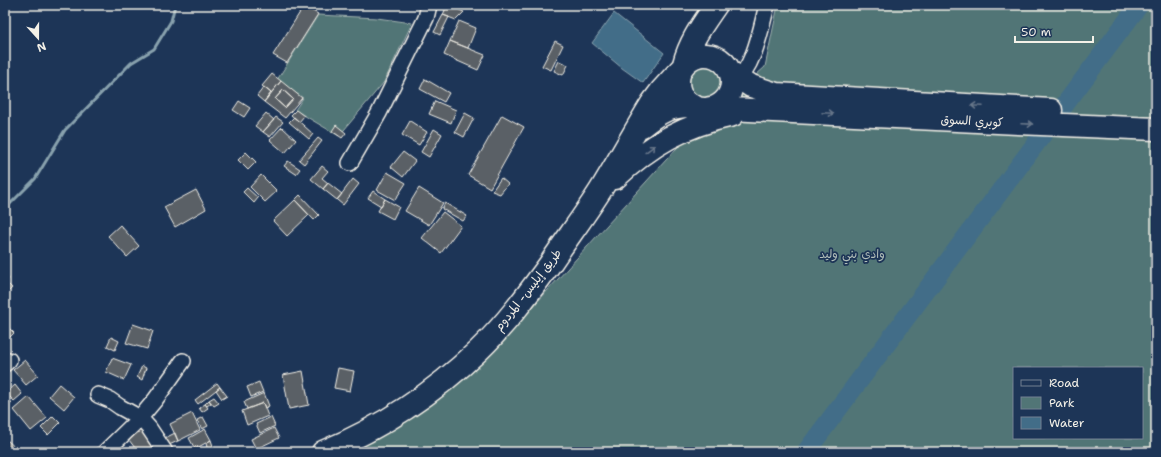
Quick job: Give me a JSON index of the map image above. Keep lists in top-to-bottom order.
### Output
{
  "streets": {
    "highway": ["كوبري السوق", "طريق إيليس- المردوم"]
  },
  "parks": ["وادي بني وليد"],
  "legend": ["Road", "Park", "Water"],
  "scale_bar": "50 m",
  "north": "bottom"
}
